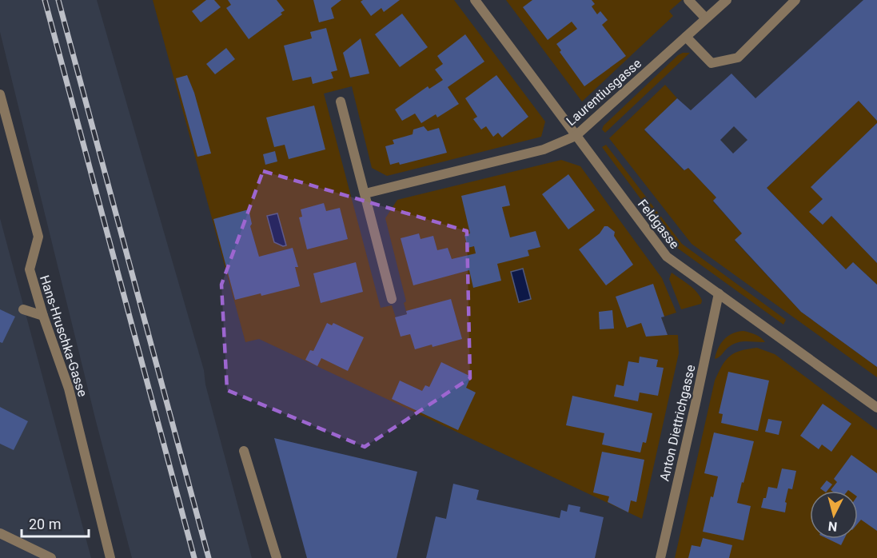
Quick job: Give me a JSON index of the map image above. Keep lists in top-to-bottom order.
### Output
{
  "streets": {
    "street": [
      "Laurentiusgasse",
      "Feldgasse",
      "Hans-Hruschka-Gasse",
      "Anton Diettrichgasse"
    ]
  },
  "crossings": [
    ["Laurentiusgasse", "Feldgasse"],
    ["Feldgasse", "Anton Diettrichgasse"]
  ],
  "scale_bar": "20 m",
  "north": "bottom"
}
